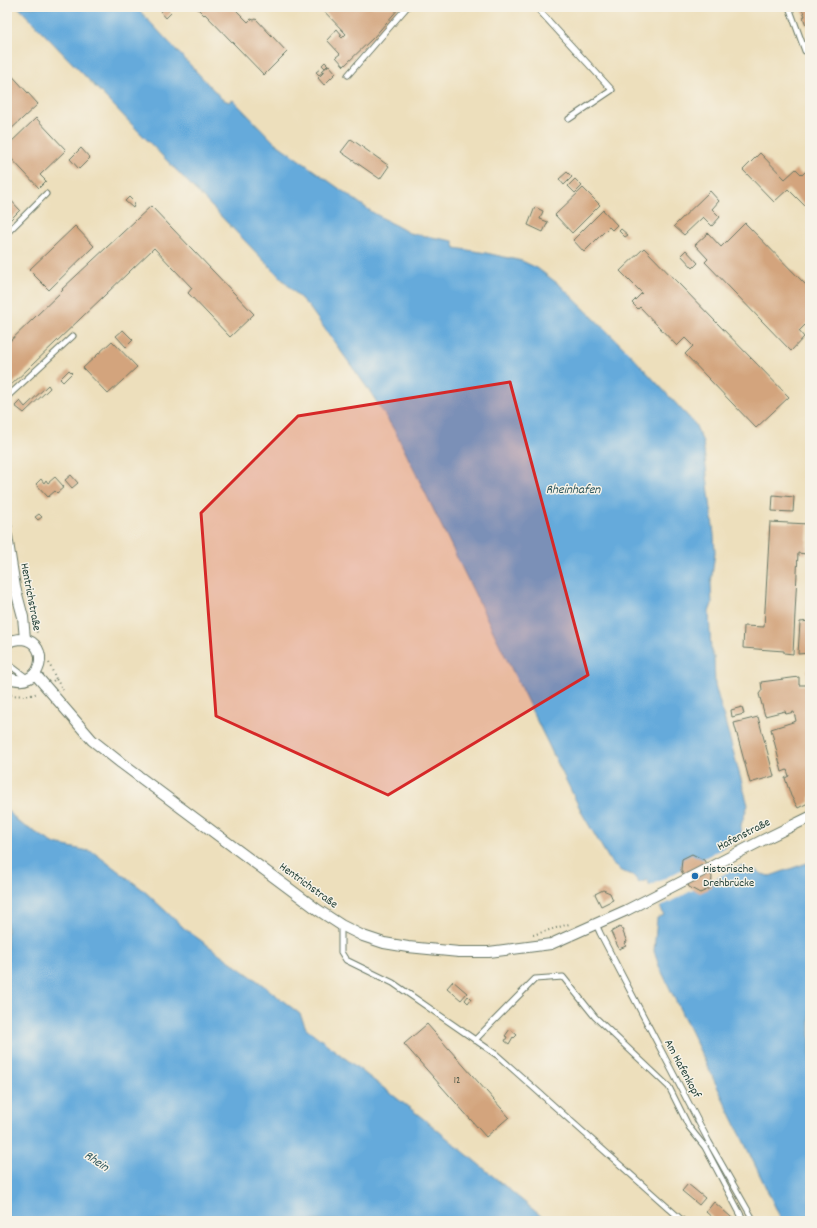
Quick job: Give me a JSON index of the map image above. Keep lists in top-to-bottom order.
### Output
{
  "streets": {
    "street": ["Hentrichstraße", "Hafenstraße"],
    "lane": ["Am Hafenkopf"]
  },
  "crossings": [
    ["Hentrichstraße", "Hafenstraße"],
    ["Hentrichstraße", "Am Hafenkopf"]
  ],
  "water": ["Rheinhafen", "Rhein"],
  "places": ["Historische Drehbrücke"],
  "house_numbers": ["12"]
}
